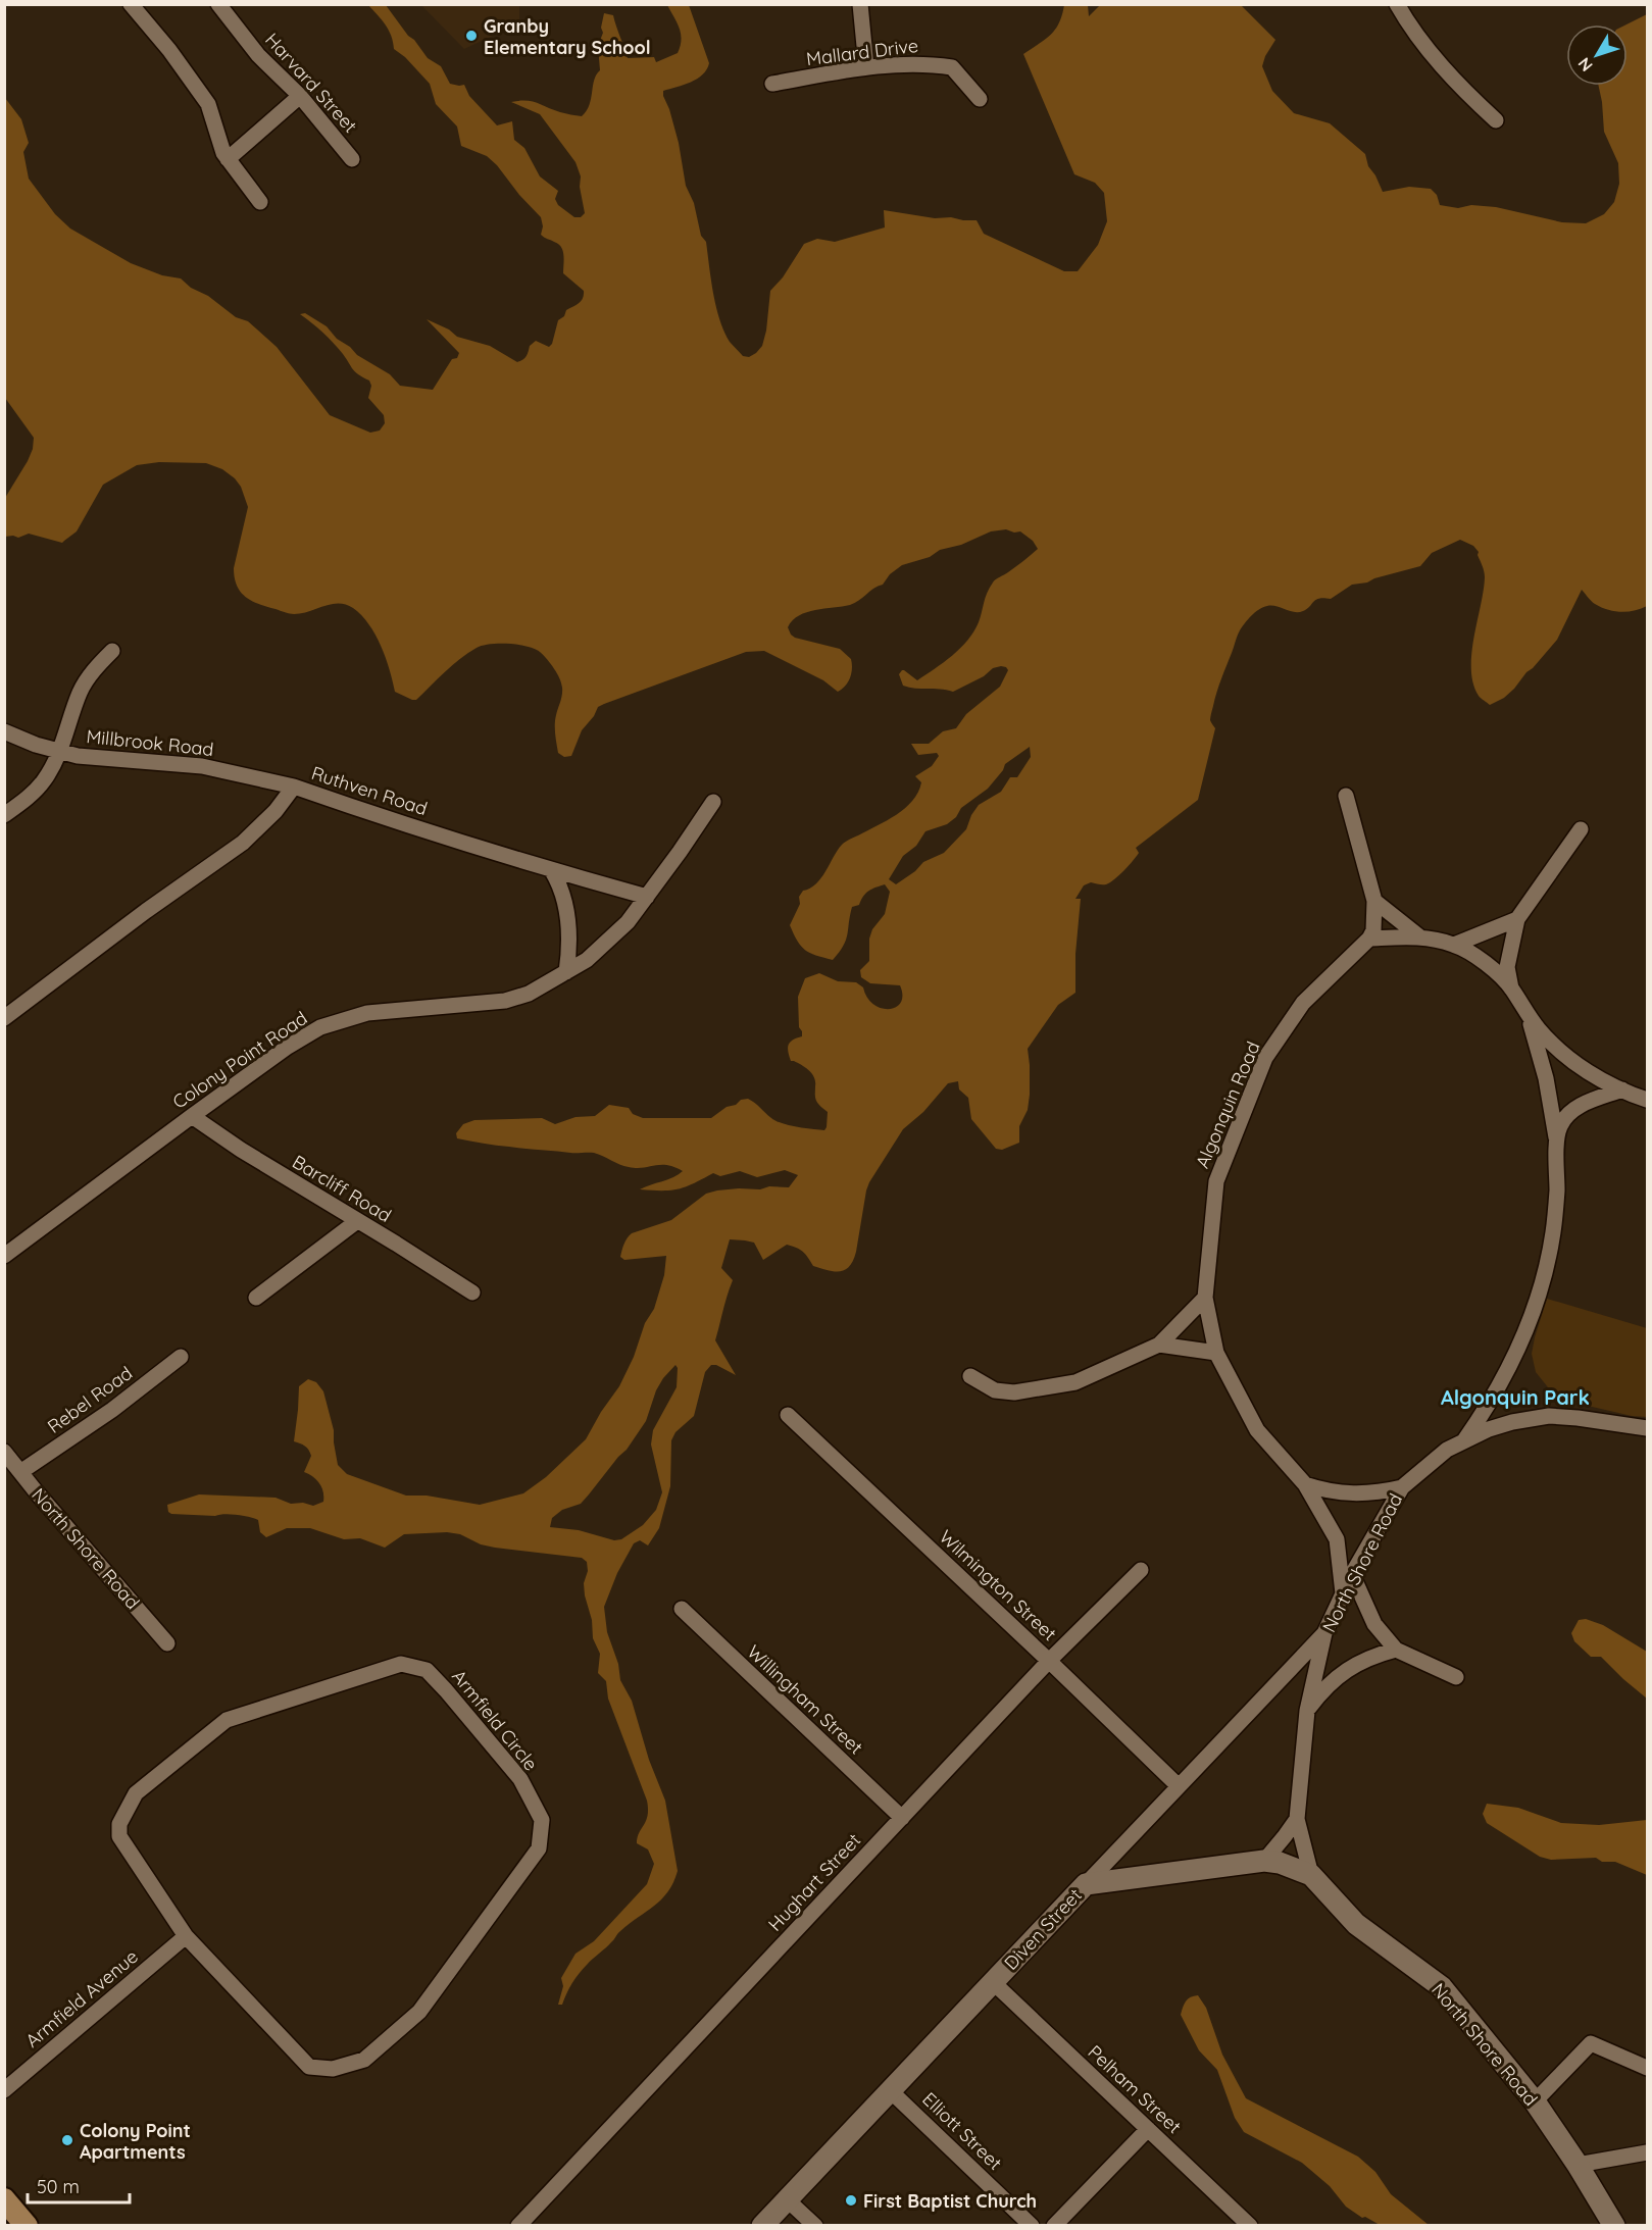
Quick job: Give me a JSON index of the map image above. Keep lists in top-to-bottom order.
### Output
{
  "streets": {
    "street": [
      "Mallard Drive",
      "Harvard Street",
      "Millbrook Road",
      "Ruthven Road",
      "Colony Point Road",
      "Algonquin Road",
      "Barcliff Road",
      "Rebel Road",
      "North Shore Road",
      "Wilmington Street",
      "Willingham Street",
      "Armfield Circle",
      "Hughart Street",
      "Diven Street",
      "Armfield Avenue",
      "Pelham Street",
      "Elliott Street"
    ]
  },
  "crossings": [
    ["Millbrook Road", "Ruthven Road"],
    ["Ruthven Road", "Colony Point Road"],
    ["Colony Point Road", "Barcliff Road"],
    ["Algonquin Road", "North Shore Road"],
    ["Rebel Road", "North Shore Road"],
    ["North Shore Road", "Diven Street"],
    ["Wilmington Street", "Hughart Street"],
    ["Wilmington Street", "Diven Street"],
    ["Willingham Street", "Hughart Street"],
    ["Armfield Circle", "Armfield Avenue"],
    ["Diven Street", "Pelham Street"],
    ["Diven Street", "Elliott Street"]
  ],
  "districts": ["Algonquin Park"],
  "places": ["Granby Elementary School", "Colony Point Apartments", "First Baptist Church"],
  "scale_bar": "50 m",
  "north": "bottom left"
}
